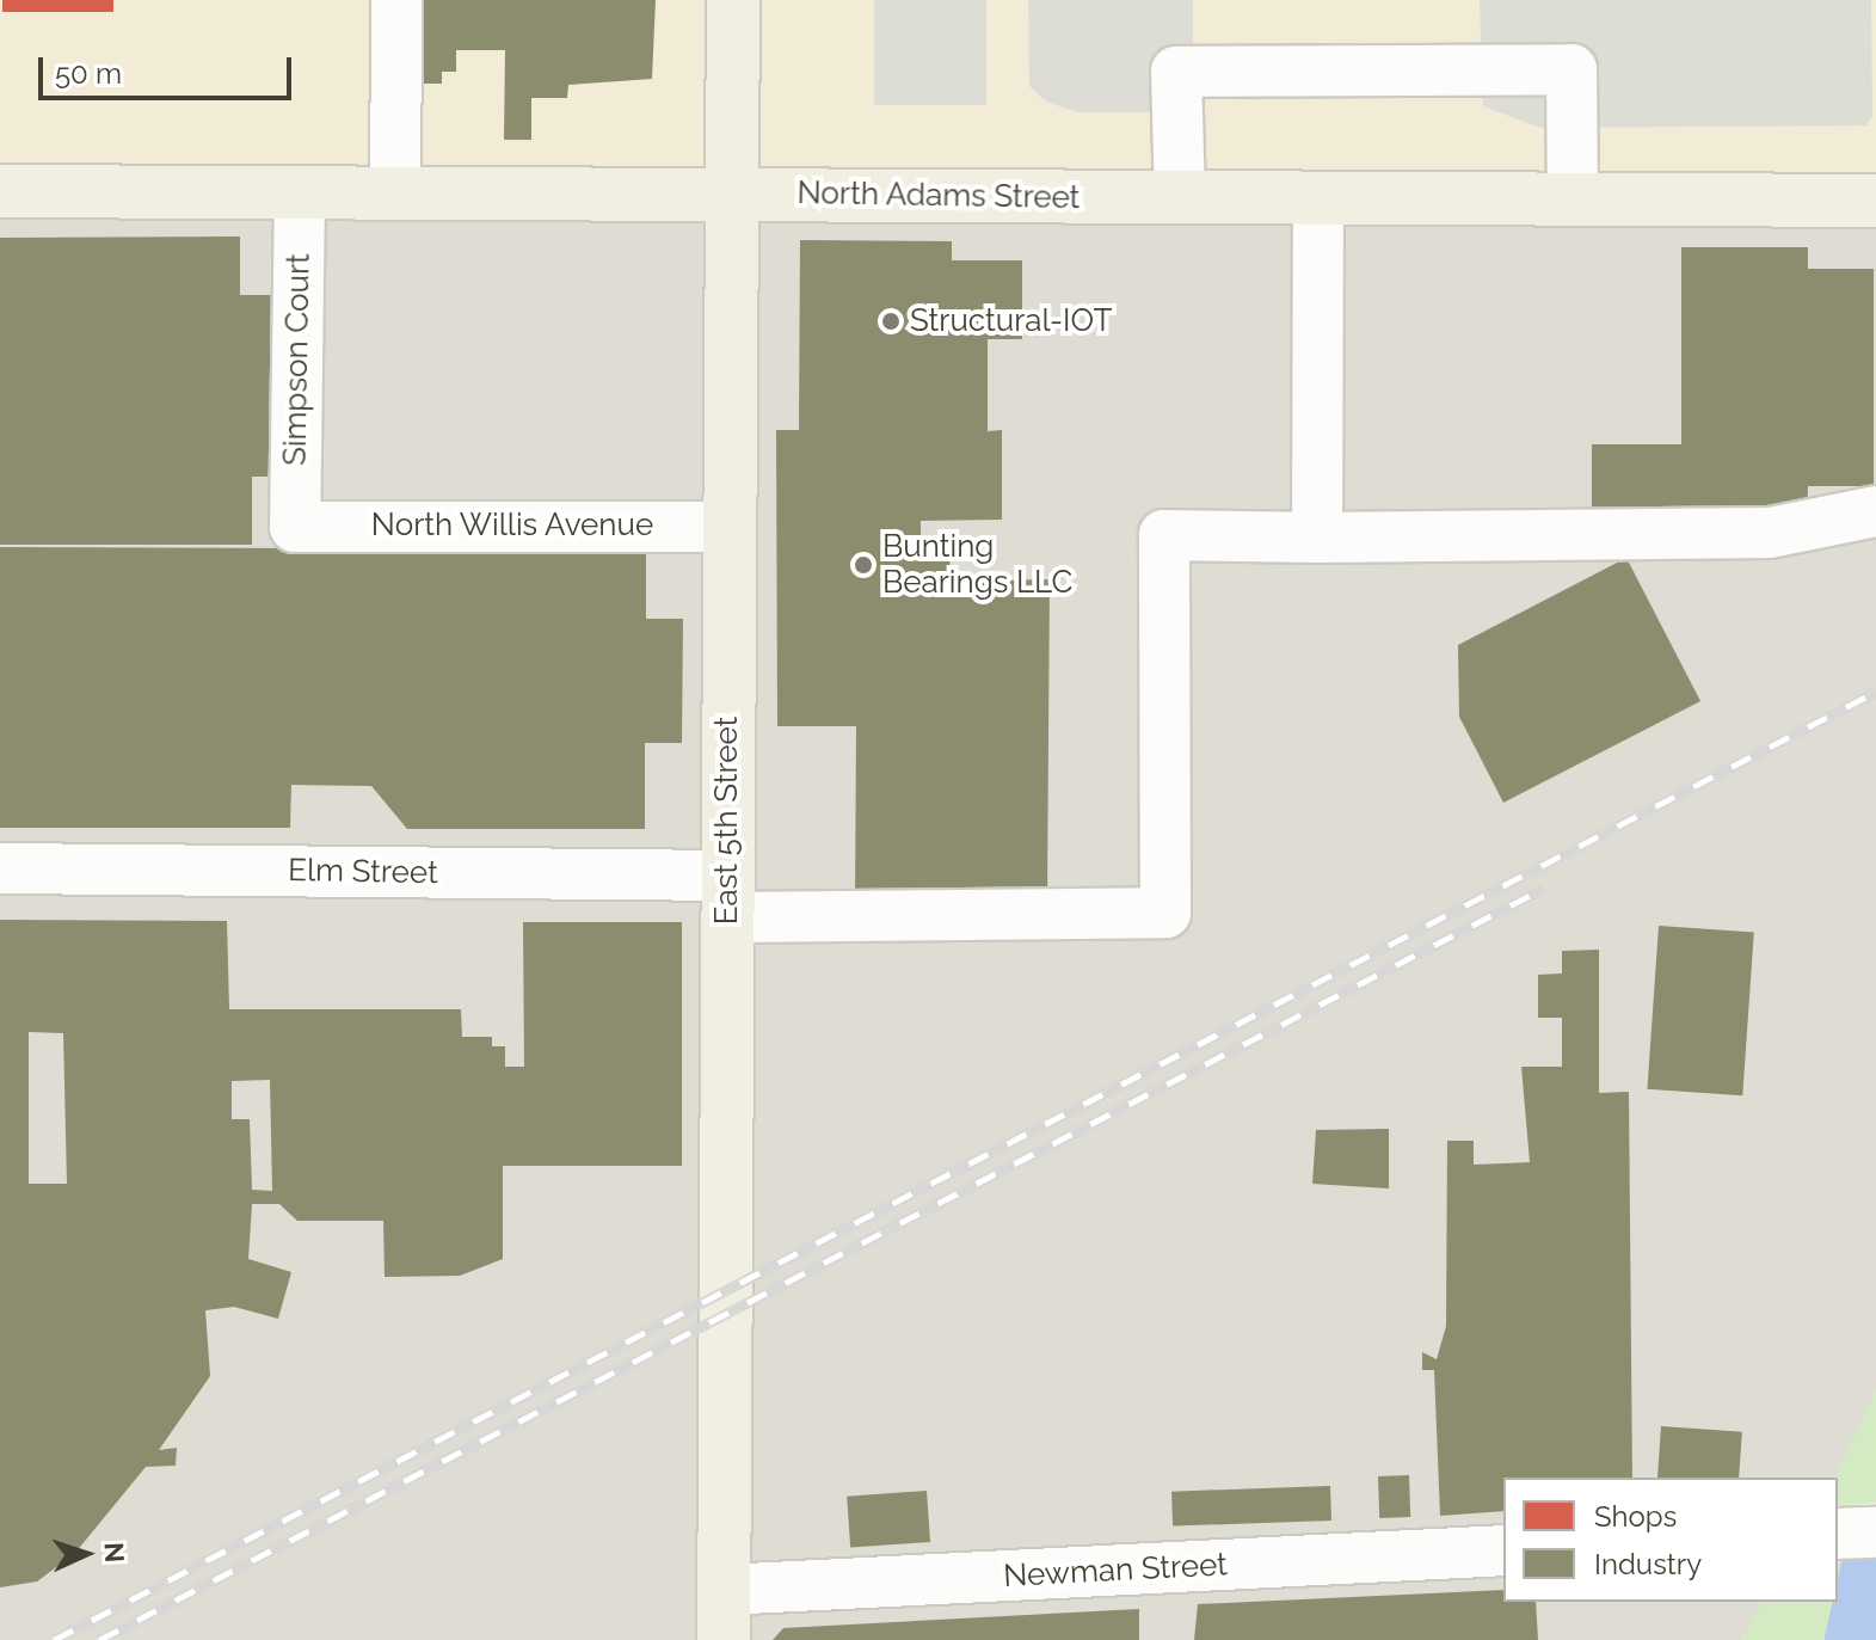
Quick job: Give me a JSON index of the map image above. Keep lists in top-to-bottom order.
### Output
{
  "streets": {
    "main road": ["North Adams Street", "East 5th Street"],
    "street": [
      "Simpson Court",
      "North Willis Avenue",
      "Elm Street",
      "Newman Street"
    ]
  },
  "crossings": [
    ["North Adams Street", "Simpson Court"],
    ["North Adams Street", "East 5th Street"],
    ["Simpson Court", "North Willis Avenue"],
    ["North Willis Avenue", "East 5th Street"],
    ["East 5th Street", "Elm Street"],
    ["East 5th Street", "Newman Street"]
  ],
  "places": ["Structural-IOT", "Bunting Bearings LLC"],
  "legend": ["Shops", "Industry"],
  "scale_bar": "50 m",
  "north": "right"
}
